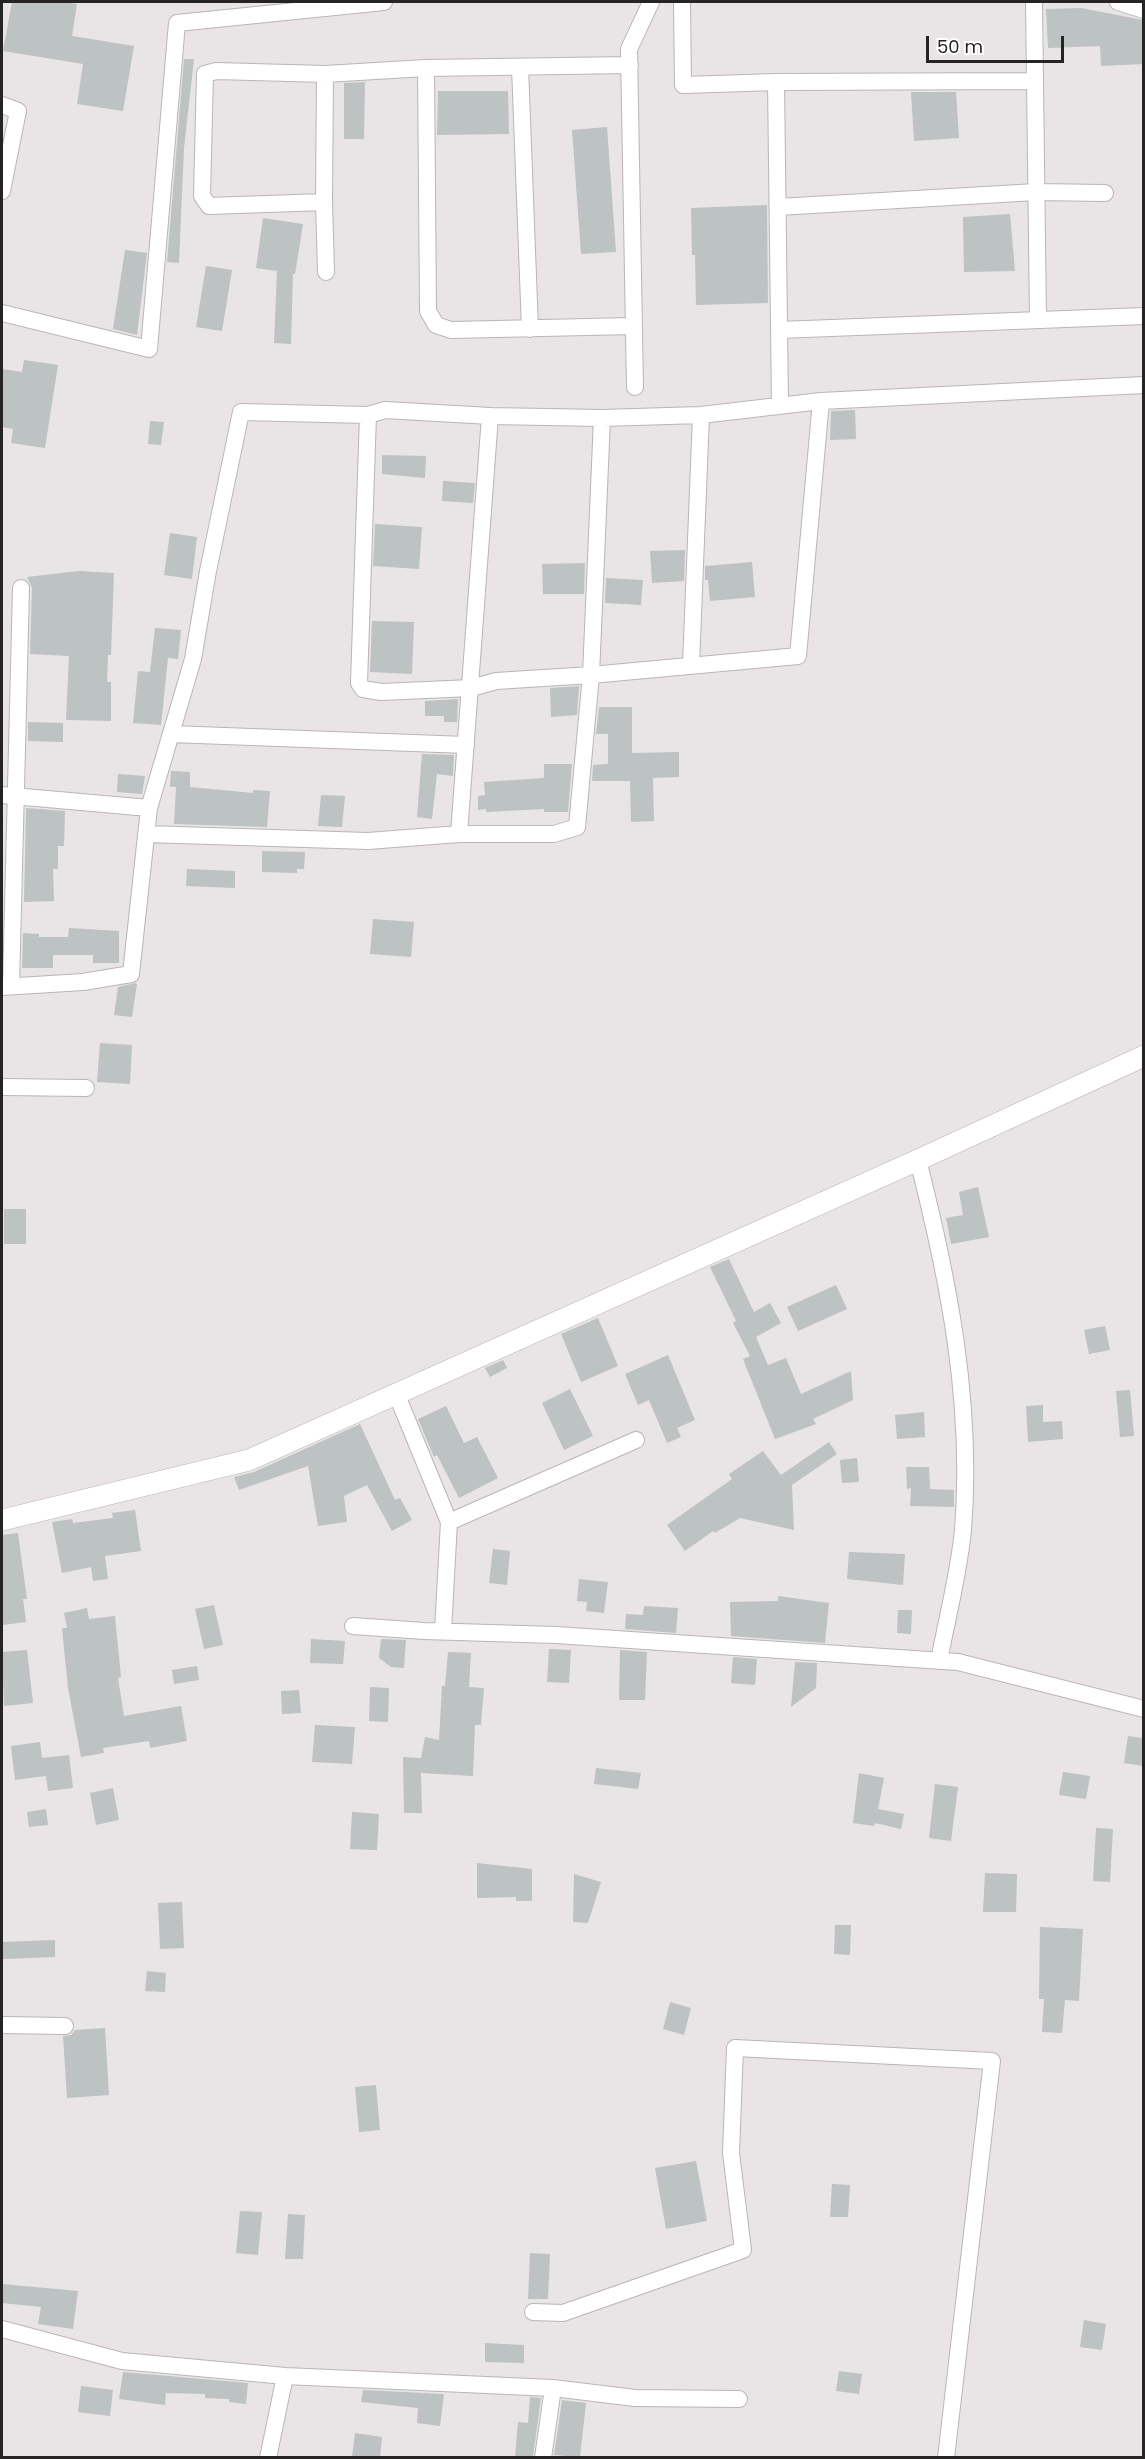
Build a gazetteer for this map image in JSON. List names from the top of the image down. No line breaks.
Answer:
{"scale_bar":"50 m"}
